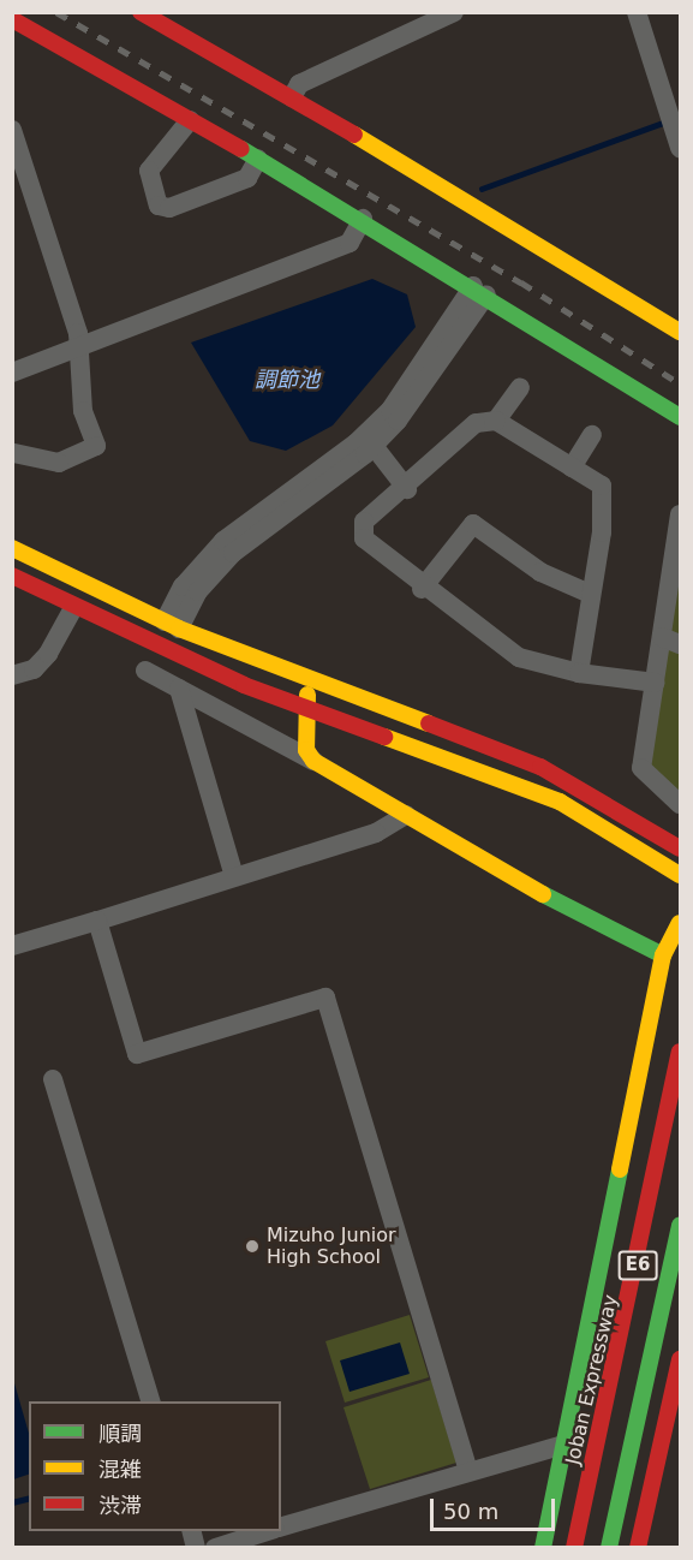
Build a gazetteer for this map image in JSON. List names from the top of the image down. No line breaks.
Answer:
{"streets":{"main road":["E6","Joban Expressway"]},"water":["調節池"],"places":["Mizuho Junior High School"],"legend":["順調","混雑","渋滞"],"scale_bar":"50 m"}
